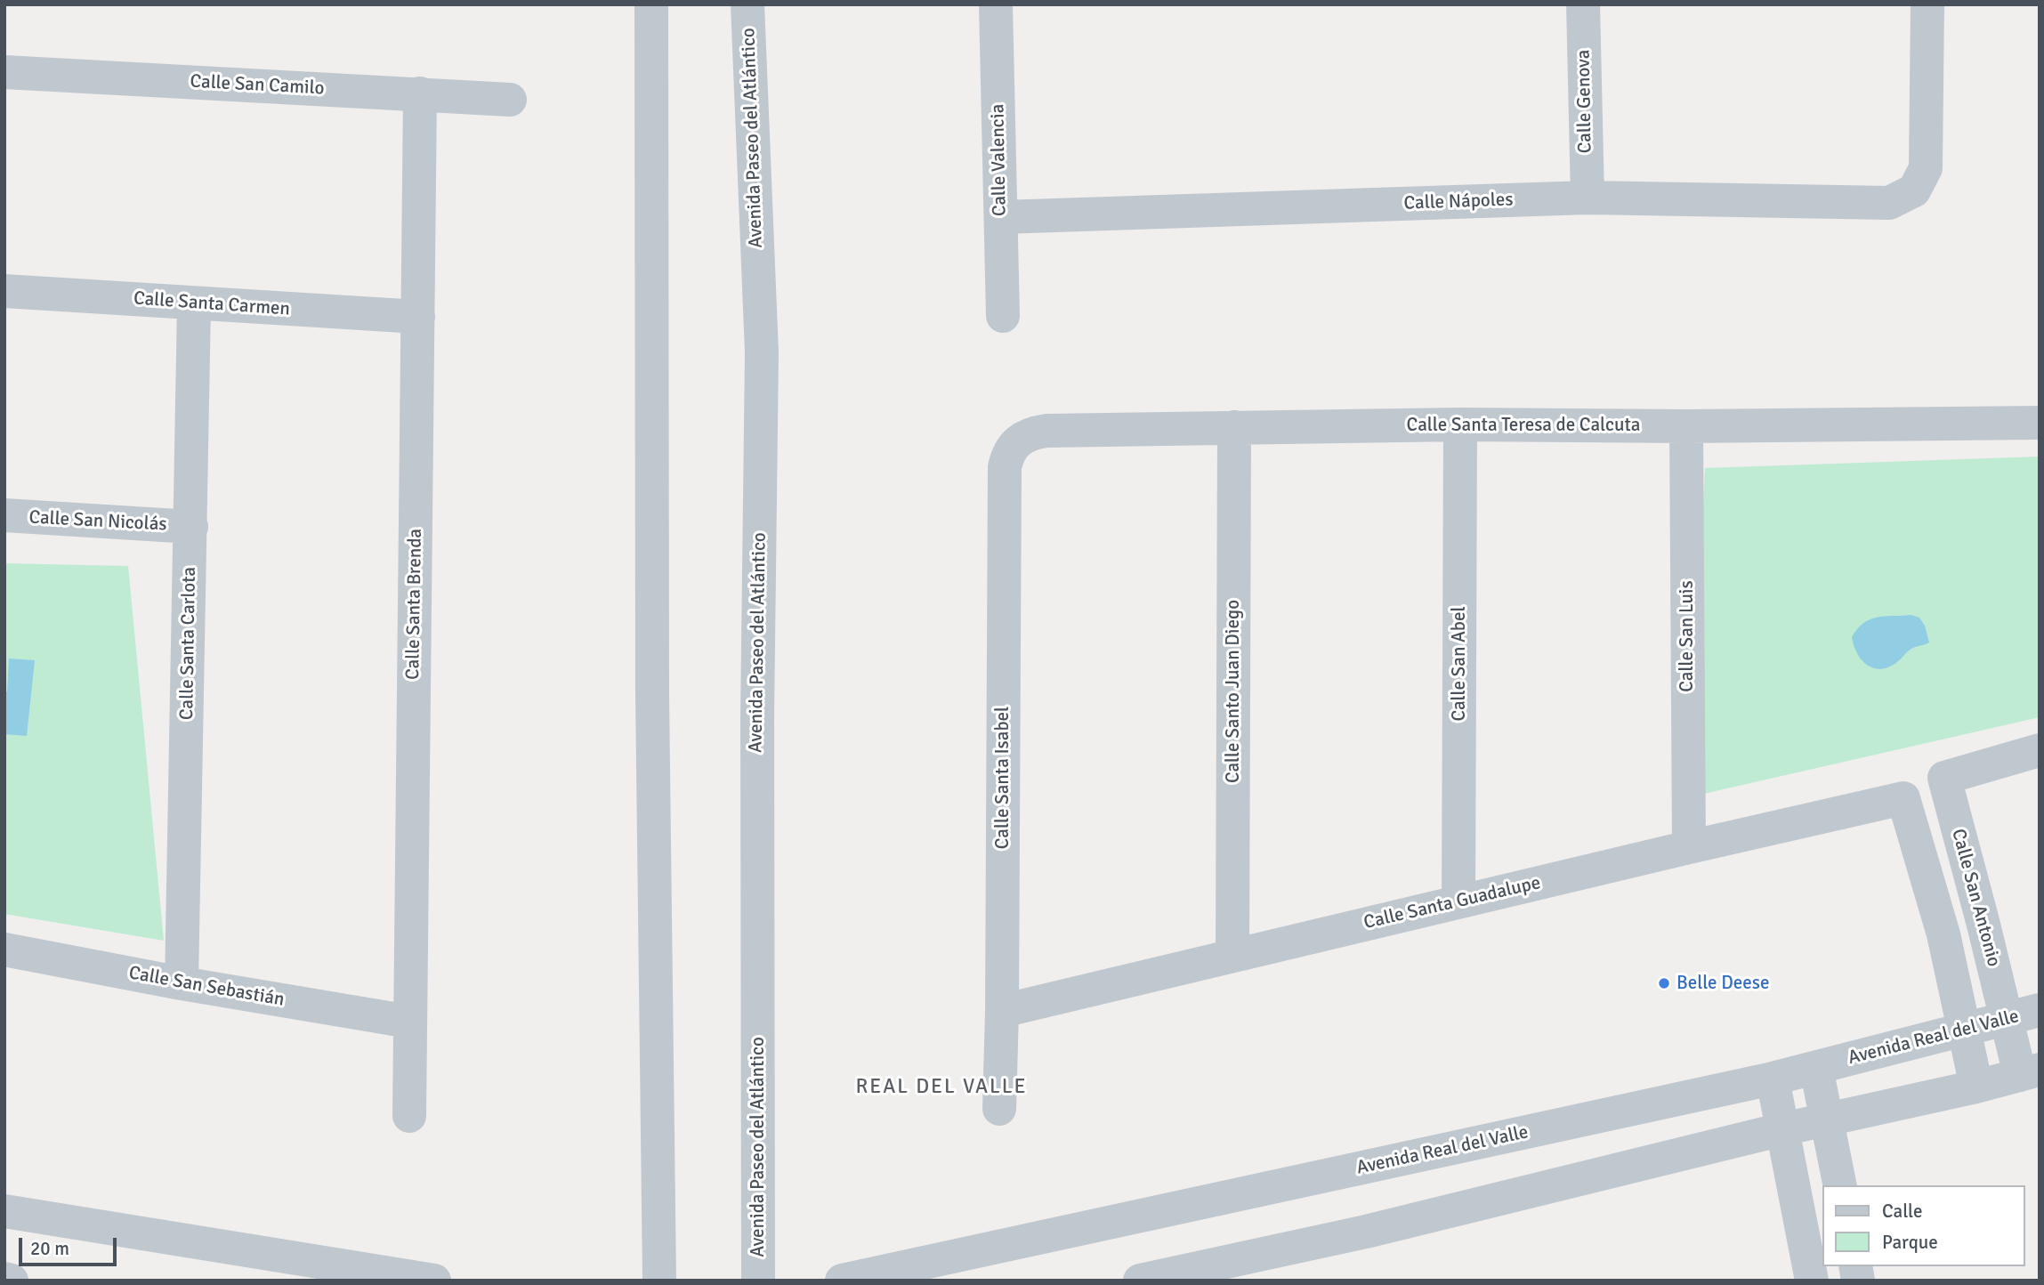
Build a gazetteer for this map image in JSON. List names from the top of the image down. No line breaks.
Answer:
{"streets":{"street":["Calle San Camilo","Calle Genova","Avenida Paseo del Atlántico","Calle Valencia","Calle Nápoles","Calle Santa Carmen","Calle Santa Teresa de Calcuta","Calle San Nicolás","Calle Santa Brenda","Calle San Luis","Calle Santa Carlota","Calle San Abel","Calle Santo Juan Diego","Calle Santa Isabel","Calle San Antonio","Calle Santa Guadalupe","Calle San Sebastián","Avenida Real del Valle"]},"crossings":[["Calle San Camilo","Calle Santa Brenda"],["Calle Genova","Calle Nápoles"],["Calle Valencia","Calle Nápoles"],["Calle Santa Carmen","Calle Santa Brenda"],["Calle Santa Carmen","Calle Santa Carlota"],["Calle Santa Teresa de Calcuta","Calle San Luis"],["Calle Santa Teresa de Calcuta","Calle San Abel"],["Calle Santa Teresa de Calcuta","Calle Santo Juan Diego"],["Calle Santa Teresa de Calcuta","Calle Santa Isabel"],["Calle San Nicolás","Calle Santa Carlota"],["Calle Santa Brenda","Calle San Sebastián"],["Calle San Luis","Calle Santa Guadalupe"],["Calle Santa Carlota","Calle San Sebastián"],["Calle San Abel","Calle Santa Guadalupe"],["Calle Santo Juan Diego","Calle Santa Guadalupe"],["Calle Santa Isabel","Calle Santa Guadalupe"],["Calle San Antonio","Avenida Real del Valle"]],"districts":["REAL DEL VALLE"],"places":["Belle Deese"],"legend":["Calle","Parque"],"scale_bar":"20 m"}
